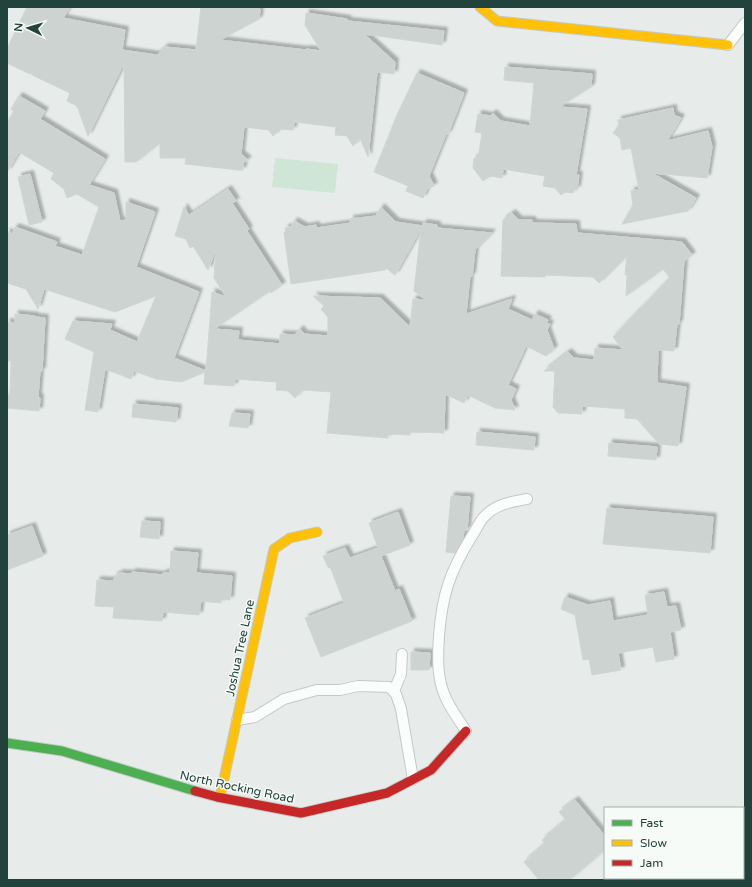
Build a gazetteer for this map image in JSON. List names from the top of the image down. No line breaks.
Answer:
{"streets":{"street":["Joshua Tree Lane","North Rocking Road"]},"crossings":[["Joshua Tree Lane","North Rocking Road"]],"legend":["Fast","Slow","Jam"],"north":"left"}
